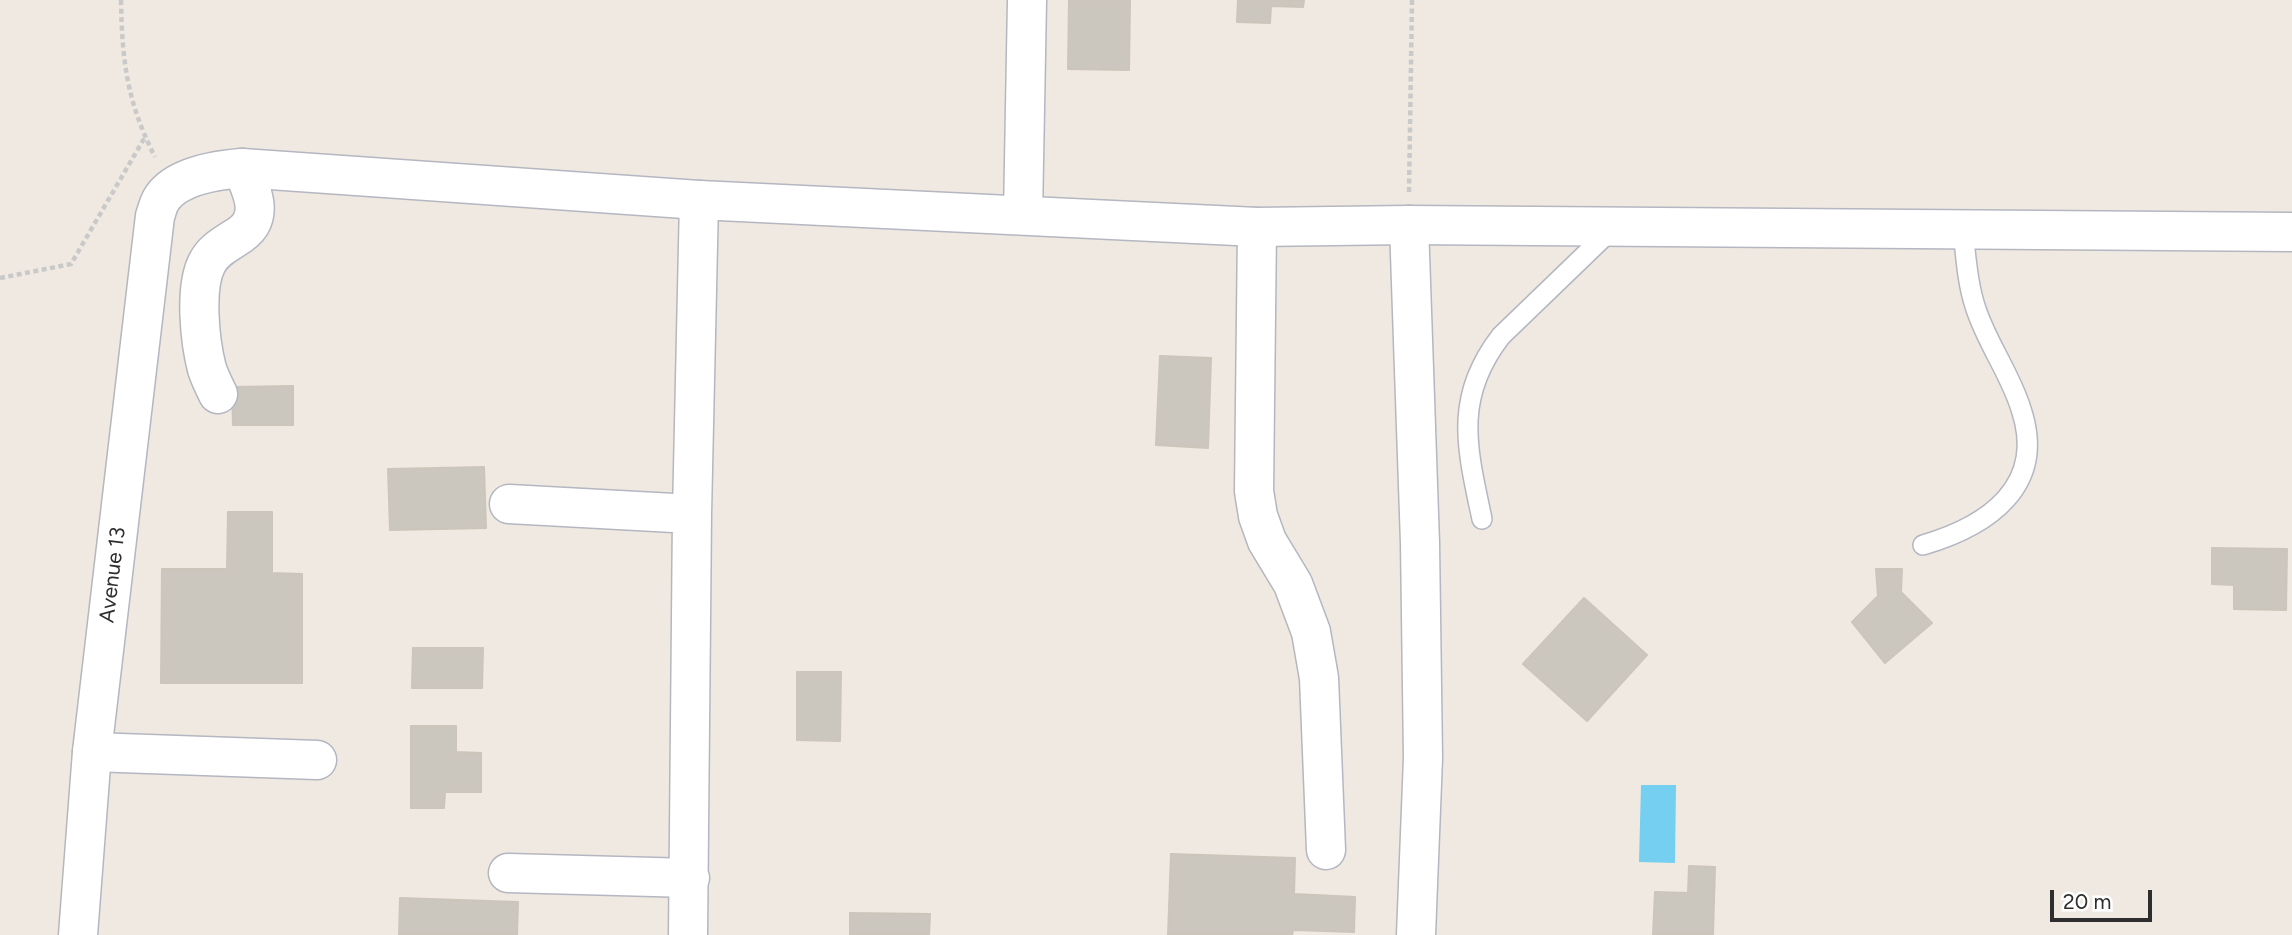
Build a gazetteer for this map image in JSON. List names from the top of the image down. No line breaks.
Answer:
{"streets":{"street":["Avenue 13"]},"scale_bar":"20 m"}
